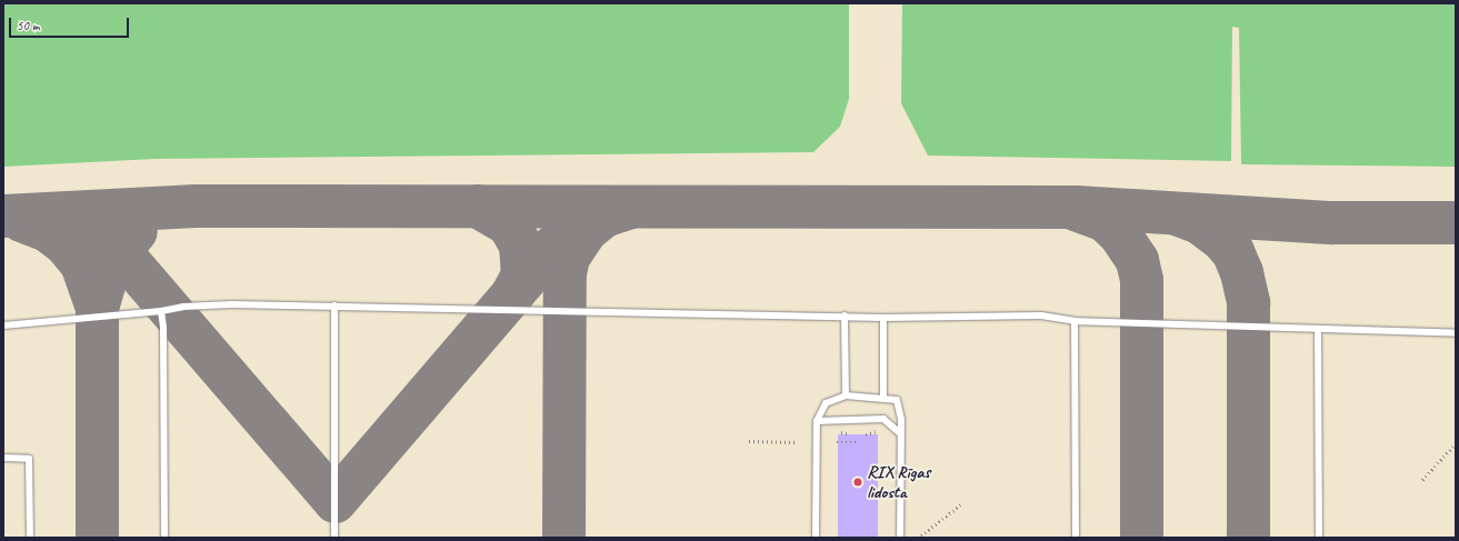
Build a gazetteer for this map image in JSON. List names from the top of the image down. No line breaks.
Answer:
{"places":["RIX Rīgas lidosta"],"scale_bar":"50 m"}
